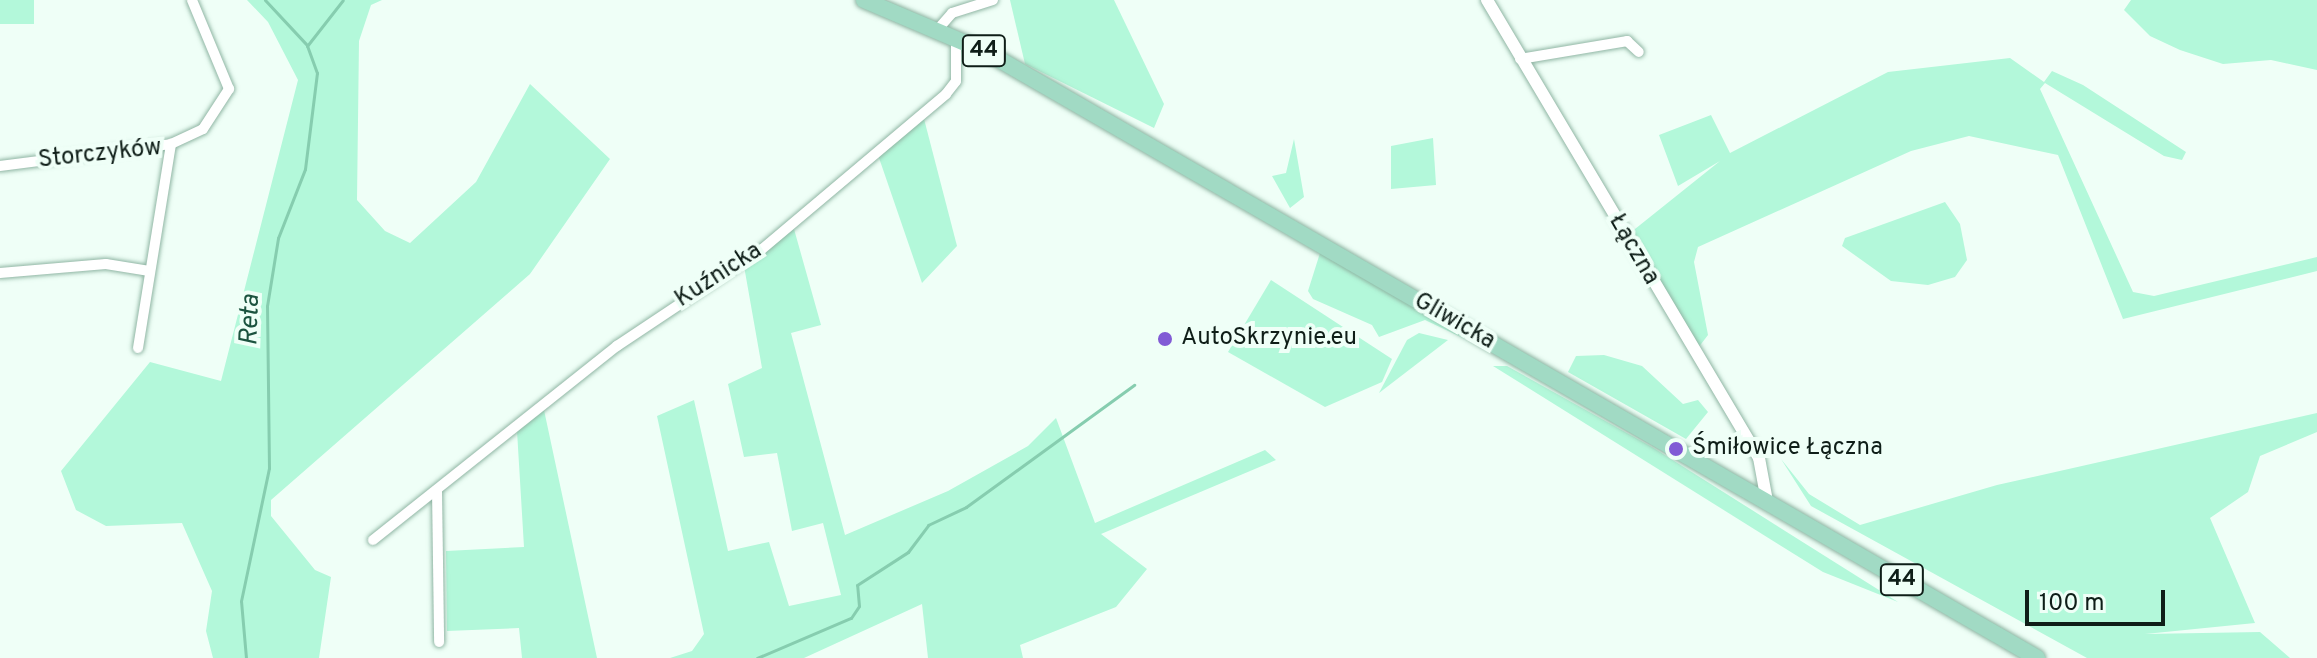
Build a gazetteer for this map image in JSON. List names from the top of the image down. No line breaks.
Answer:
{"streets":{"main road":["44","Gliwicka"],"street":["Storczyków","Łączna","Kuźnicka"]},"crossings":[["Łączna","Gliwicka"],["Kuźnicka","Gliwicka"]],"water":["Reta"],"places":["AutoSkrzynie.eu","Śmiłowice Łączna"],"scale_bar":"100 m"}
